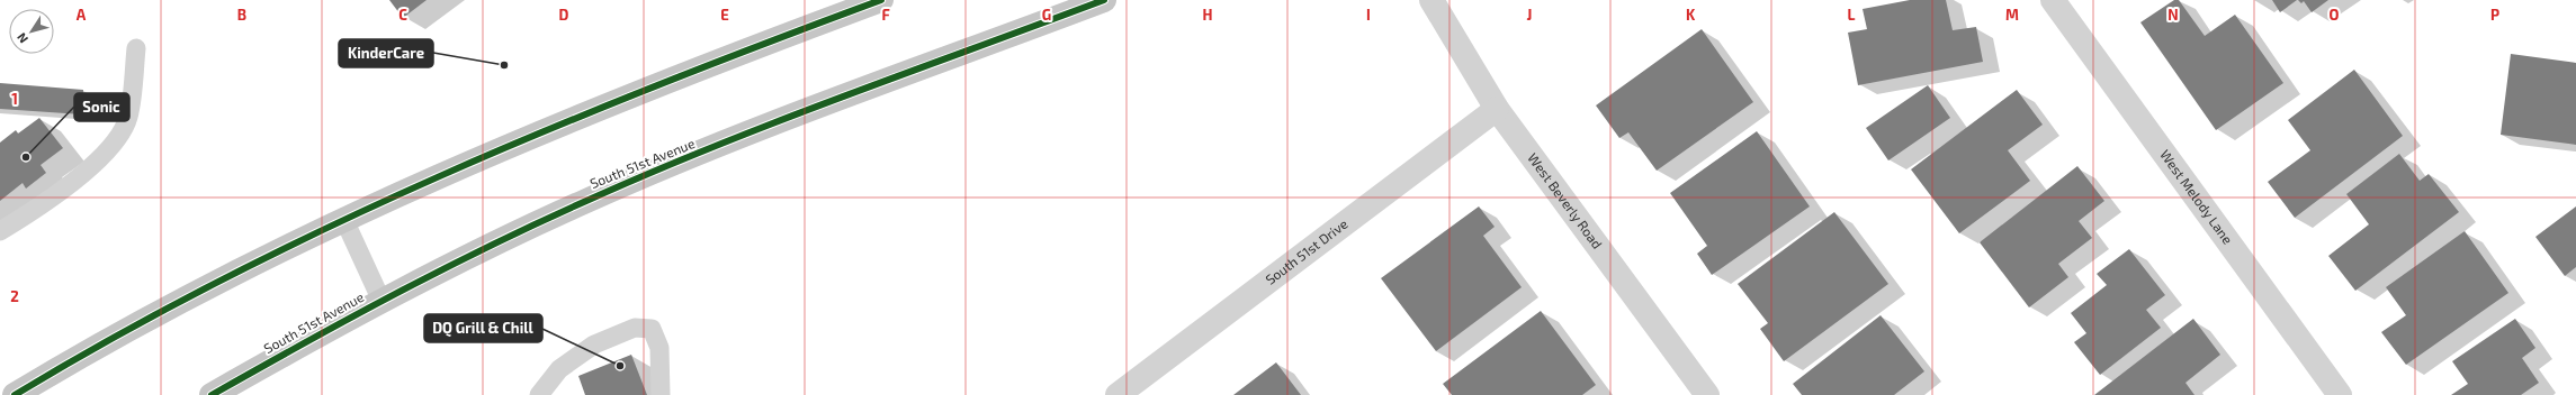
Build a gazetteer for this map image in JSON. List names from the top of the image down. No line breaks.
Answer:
{"streets":{"main road":["South 51st Avenue"],"street":["West Melody Lane","West Beverly Road","South 51st Drive"]},"crossings":[["West Beverly Road","South 51st Drive"]],"places":["KinderCare","Sonic","DQ Grill & Chill"],"north":"bottom left","grid":{"columns":["A","B","C","D","E","F","G","H","I","J","K","L","M","N","O","P"],"rows":["1","2"]}}
